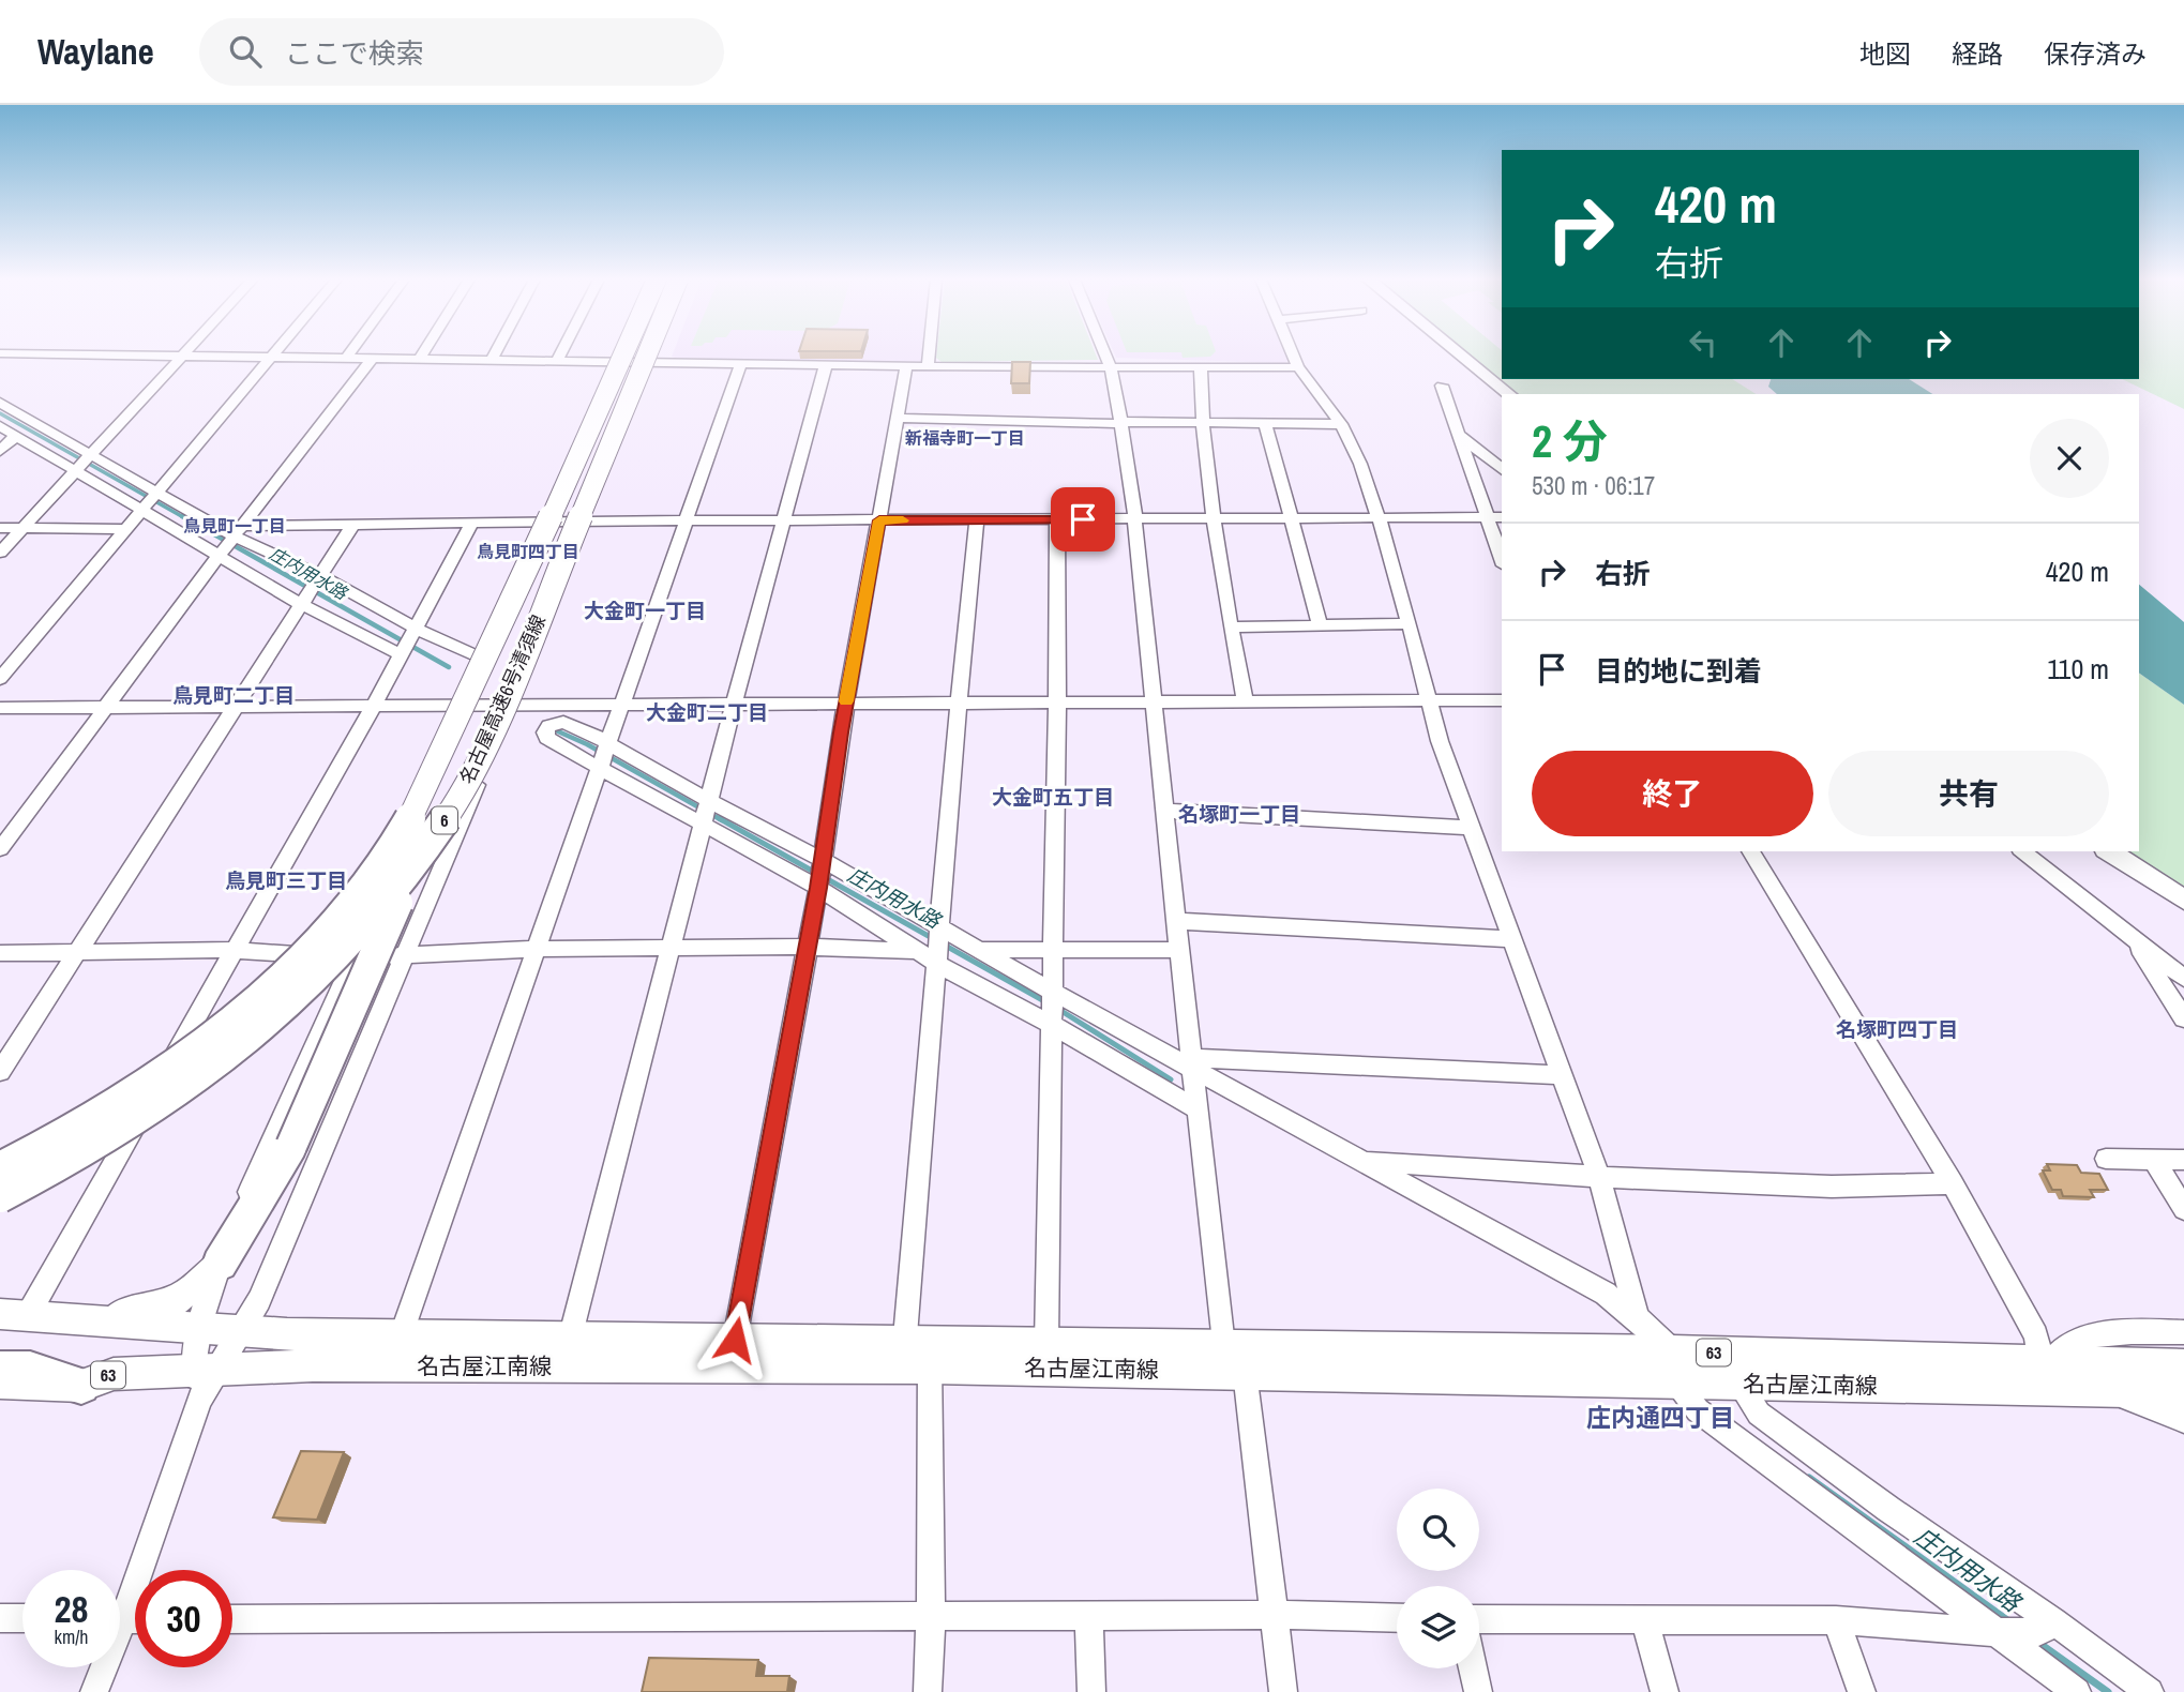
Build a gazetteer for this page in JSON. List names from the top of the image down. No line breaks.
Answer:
{"streets":{"highway":["名古屋高速6号清須線","6"],"main road":["63","名古屋江南線"]},"districts":["新福寺町一丁目","鳥見町一丁目","鳥見町四丁目","大金町一丁目","鳥見町二丁目","大金町二丁目","大金町五丁目","名塚町一丁目","鳥見町三丁目","名塚町四丁目","庄内通四丁目"],"water":["庄内用水路"],"page":{"header":"Waylane","search":"ここで検索","nav":["地図","経路","保存済み"],"turn":["420 m","右折"],"heading":["2 分","530 m · 06:17"],"list":[{"name":"右折","value":"420 m"},{"name":"目的地に到着","value":"110 m"}],"buttons":["終了","共有"],"speed":"28 km/h","limit":"30"}}
